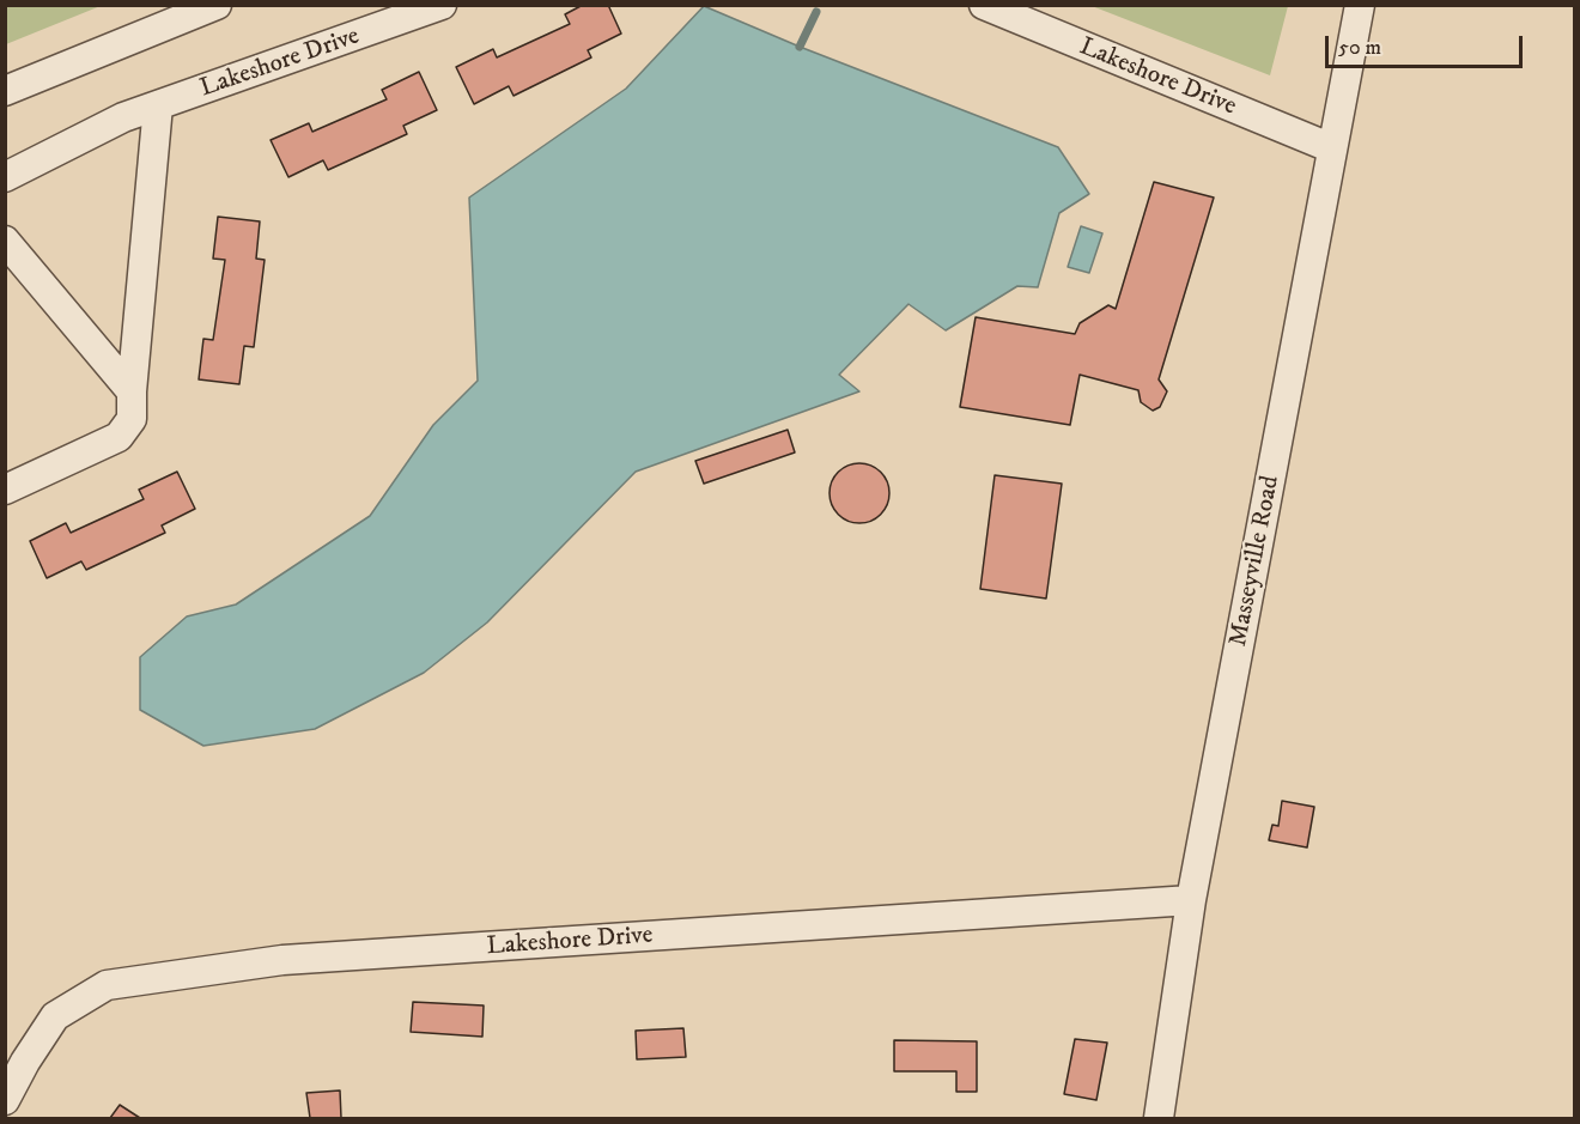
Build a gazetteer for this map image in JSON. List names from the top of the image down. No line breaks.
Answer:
{"streets":{"street":["Lakeshore Drive","Masseyville Road"]},"crossings":[["Lakeshore Drive","Masseyville Road"]],"scale_bar":"50 m"}
